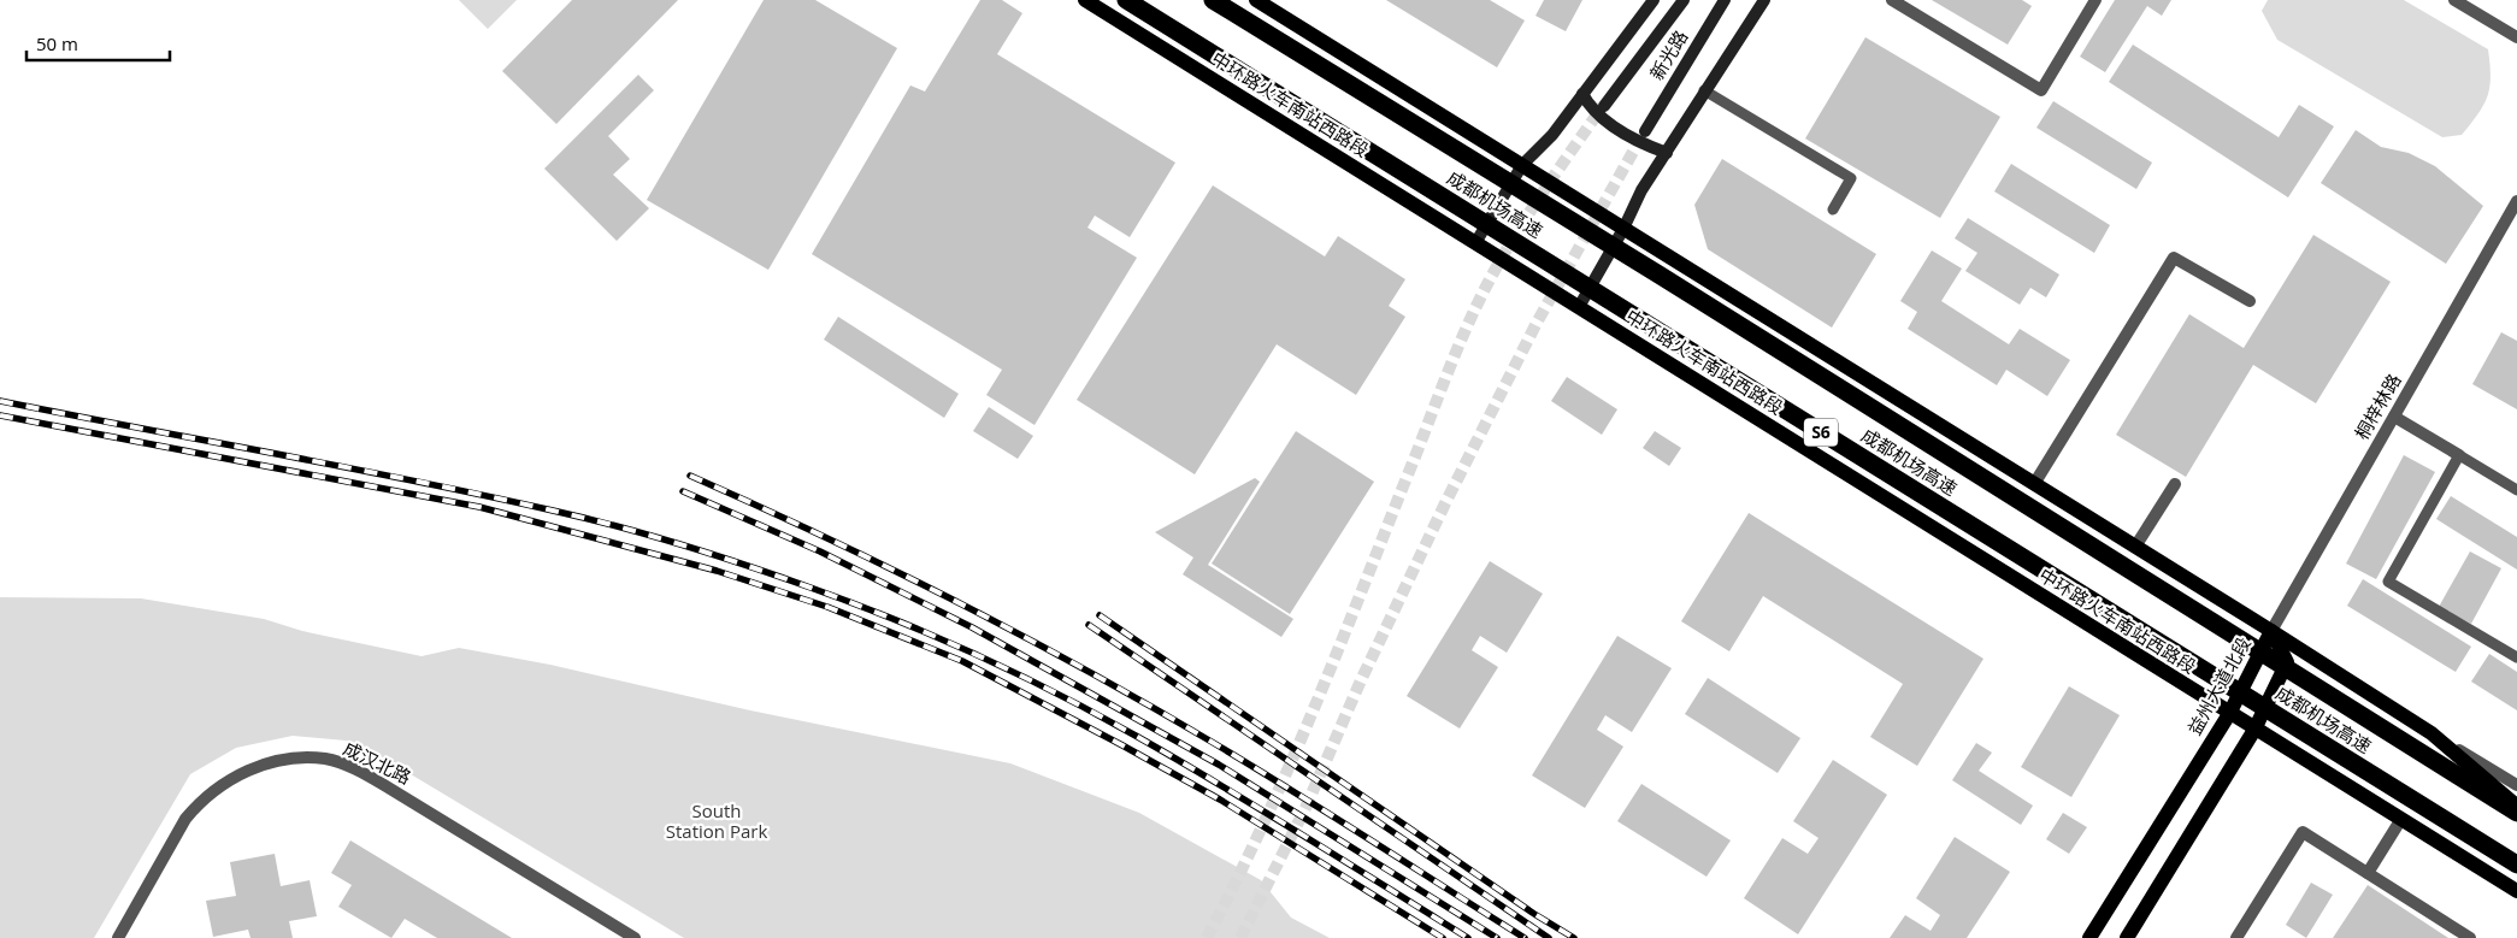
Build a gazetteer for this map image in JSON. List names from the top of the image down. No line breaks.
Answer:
{"streets":{"highway":["成都机场高速","S6"],"main road":["新光路","中环路火车南站西路段","益州大道北段"],"street":["桐梓林路","成汉北路"]},"crossings":[["中环路火车南站西路段","益州大道北段"],["桐梓林路","益州大道北段"]],"parks":["South Station Park"],"scale_bar":"50 m"}
